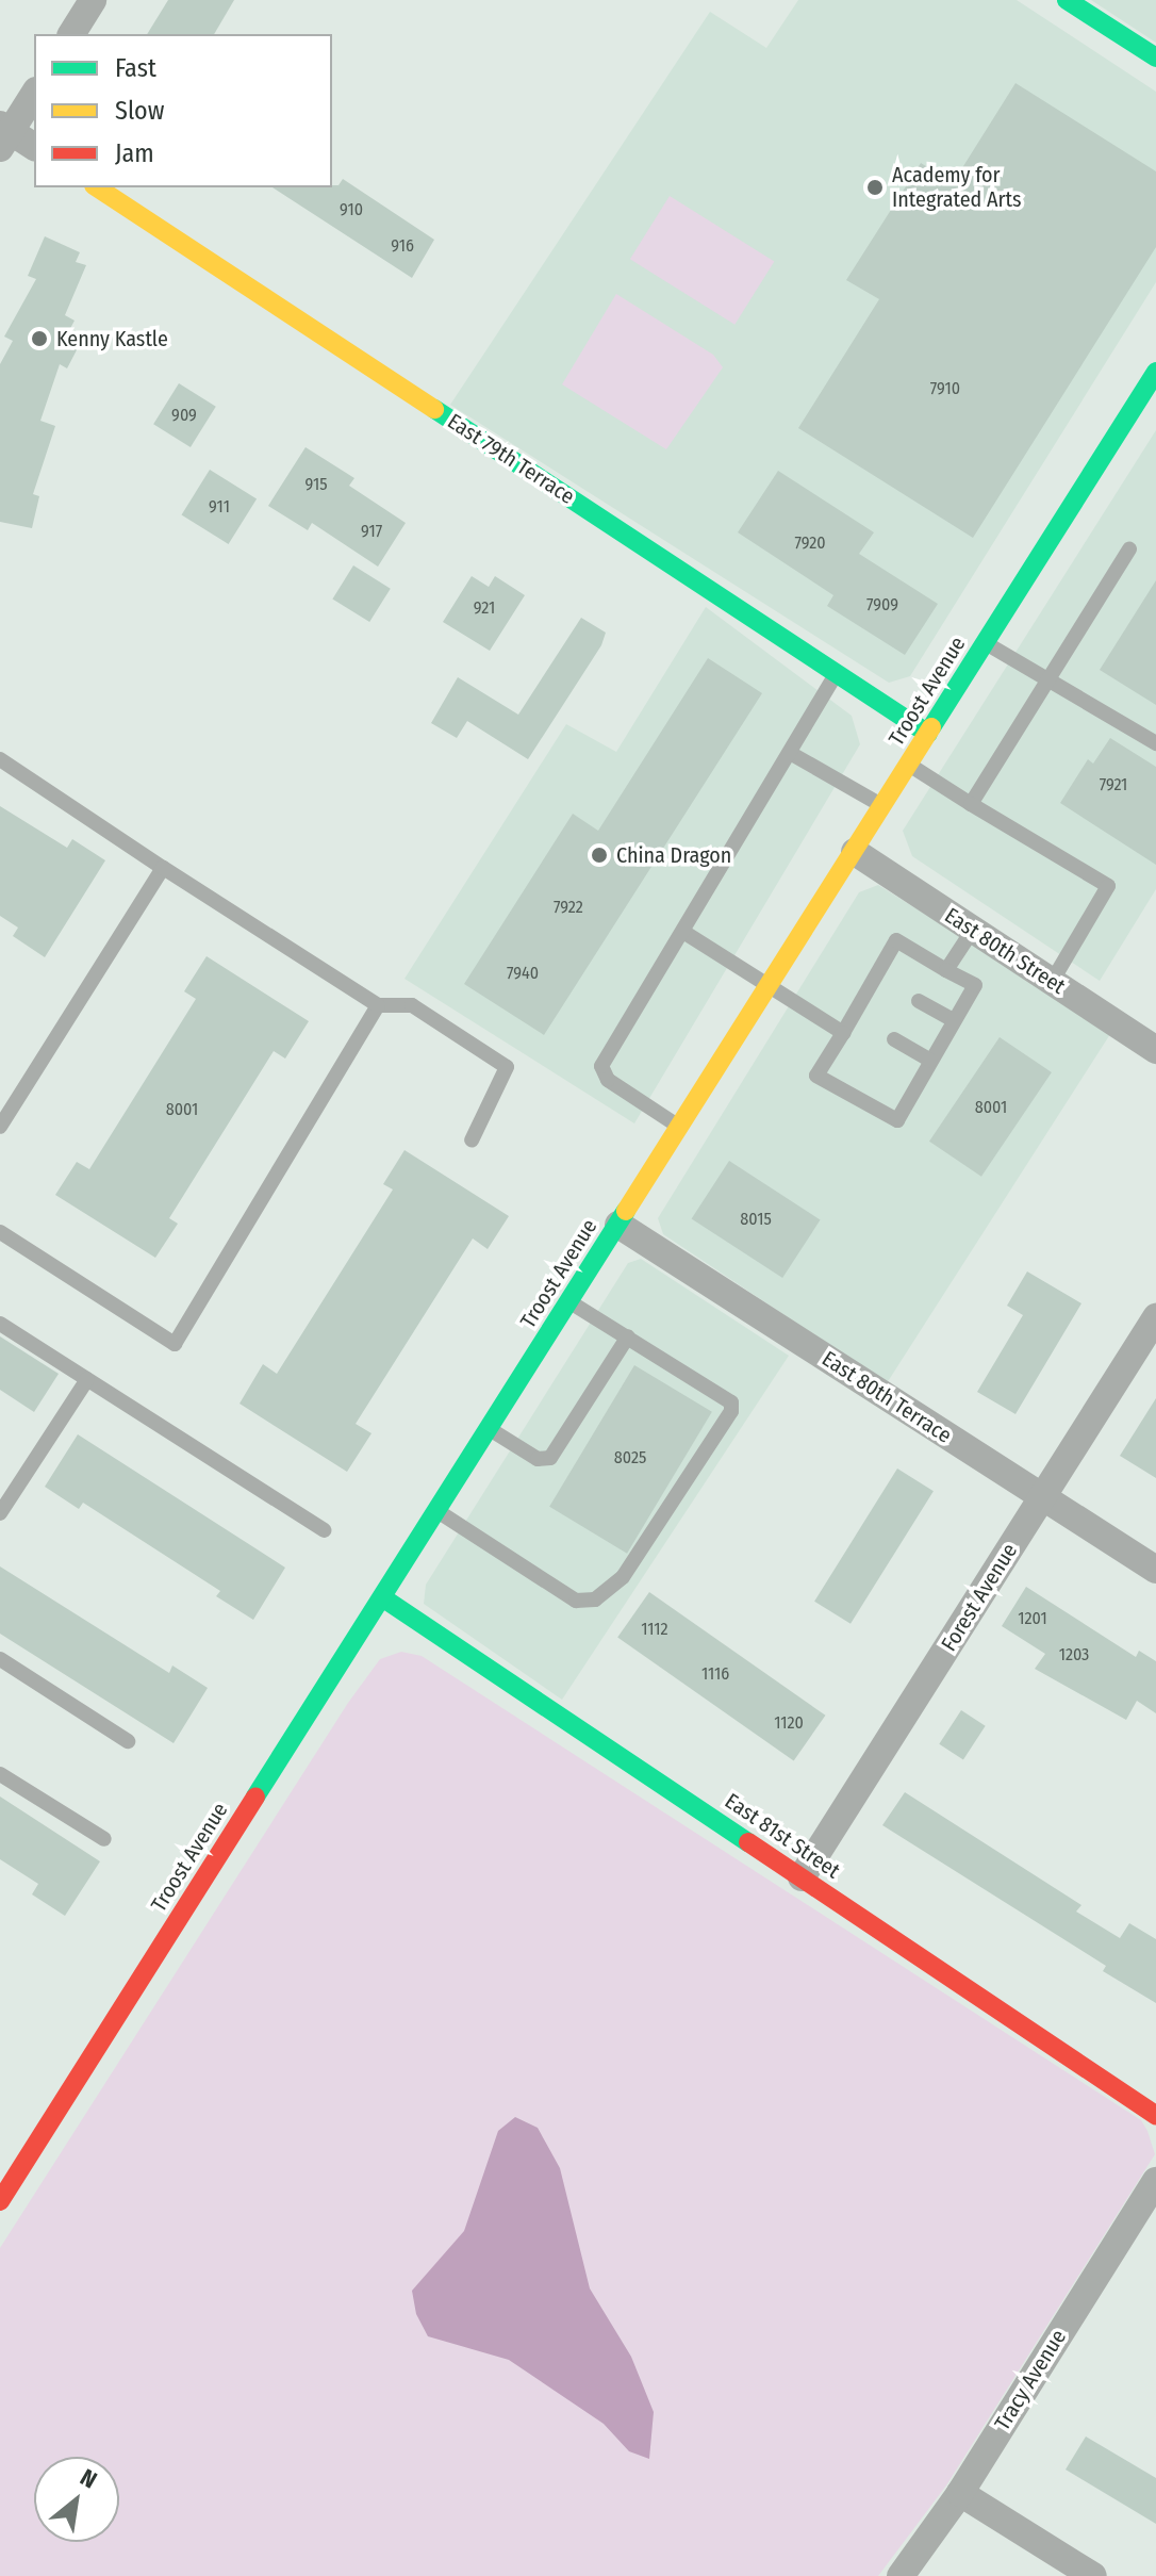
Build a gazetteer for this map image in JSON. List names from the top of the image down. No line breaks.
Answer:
{"streets":{"main road":["East 79th Terrace","Troost Avenue","East 81st Street"],"street":["East 80th Street","East 80th Terrace","Forest Avenue","Tracy Avenue"]},"crossings":[["East 79th Terrace","Troost Avenue"],["Troost Avenue","East 80th Street"],["Troost Avenue","East 80th Terrace"],["Troost Avenue","East 81st Street"],["East 80th Terrace","Forest Avenue"],["Forest Avenue","East 81st Street"]],"places":["Academy for Integrated Arts","Kenny Kastle","China Dragon"],"house_numbers":["910","916","7910","909","915","911","917","7920","7909","921","7921","7922","7940","8001","8001","8015","8025","1201","1112","1203","1116","1120"],"legend":["Fast","Slow","Jam"],"north":"top right"}
